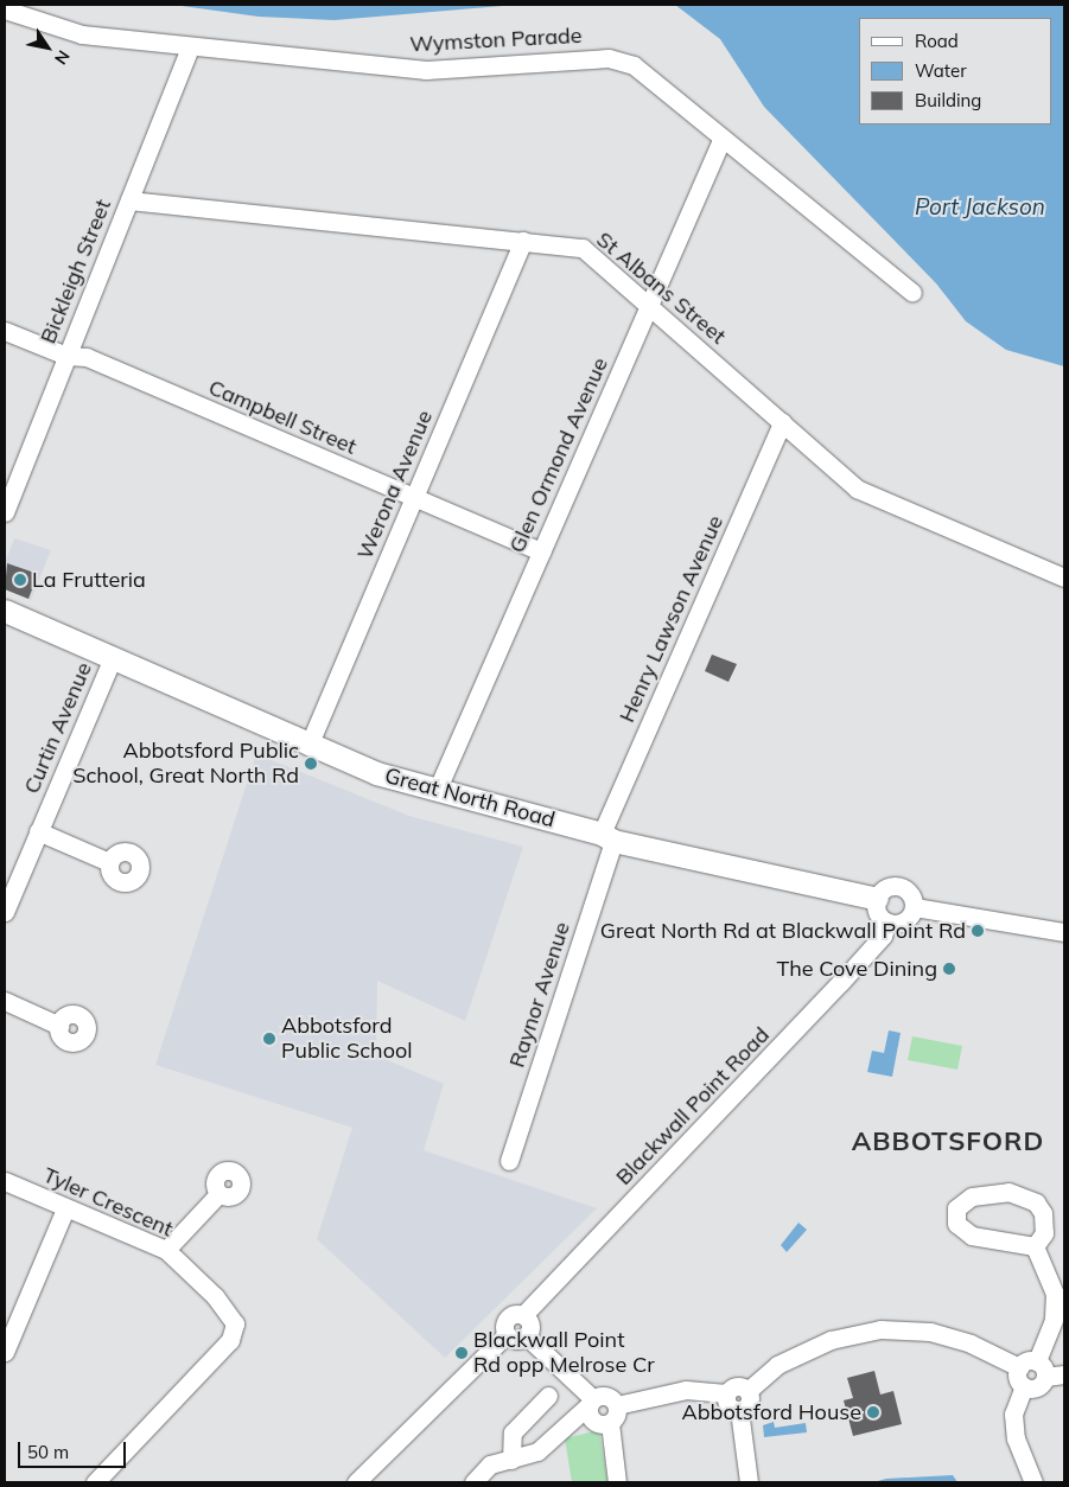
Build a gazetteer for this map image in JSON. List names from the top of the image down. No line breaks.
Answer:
{"streets":{"main road":["Great North Road"],"street":["Wymston Parade","Bickleigh Street","St Albans Street","Campbell Street","Glen Ormond Avenue","Werona Avenue","Henry Lawson Avenue","Curtin Avenue","Raynor Avenue","Blackwall Point Road","Tyler Crescent"]},"crossings":[["Wymston Parade","Bickleigh Street"],["Wymston Parade","Glen Ormond Avenue"],["Bickleigh Street","St Albans Street"],["Bickleigh Street","Campbell Street"],["St Albans Street","Glen Ormond Avenue"],["St Albans Street","Werona Avenue"],["St Albans Street","Henry Lawson Avenue"],["Campbell Street","Glen Ormond Avenue"],["Campbell Street","Werona Avenue"],["Glen Ormond Avenue","Great North Road"],["Werona Avenue","Great North Road"],["Henry Lawson Avenue","Great North Road"],["Henry Lawson Avenue","Raynor Avenue"],["Curtin Avenue","Great North Road"],["Great North Road","Raynor Avenue"],["Great North Road","Blackwall Point Road"]],"districts":["ABBOTSFORD"],"water":["Port Jackson"],"places":["La Frutteria","Abbotsford Public School, Great North Rd","Great North Rd at Blackwall Point Rd","The Cove Dining","Abbotsford Public School","Blackwall Point Rd opp Melrose Cr","Abbotsford House"],"legend":["Road","Water","Building"],"scale_bar":"50 m","north":"bottom right"}
